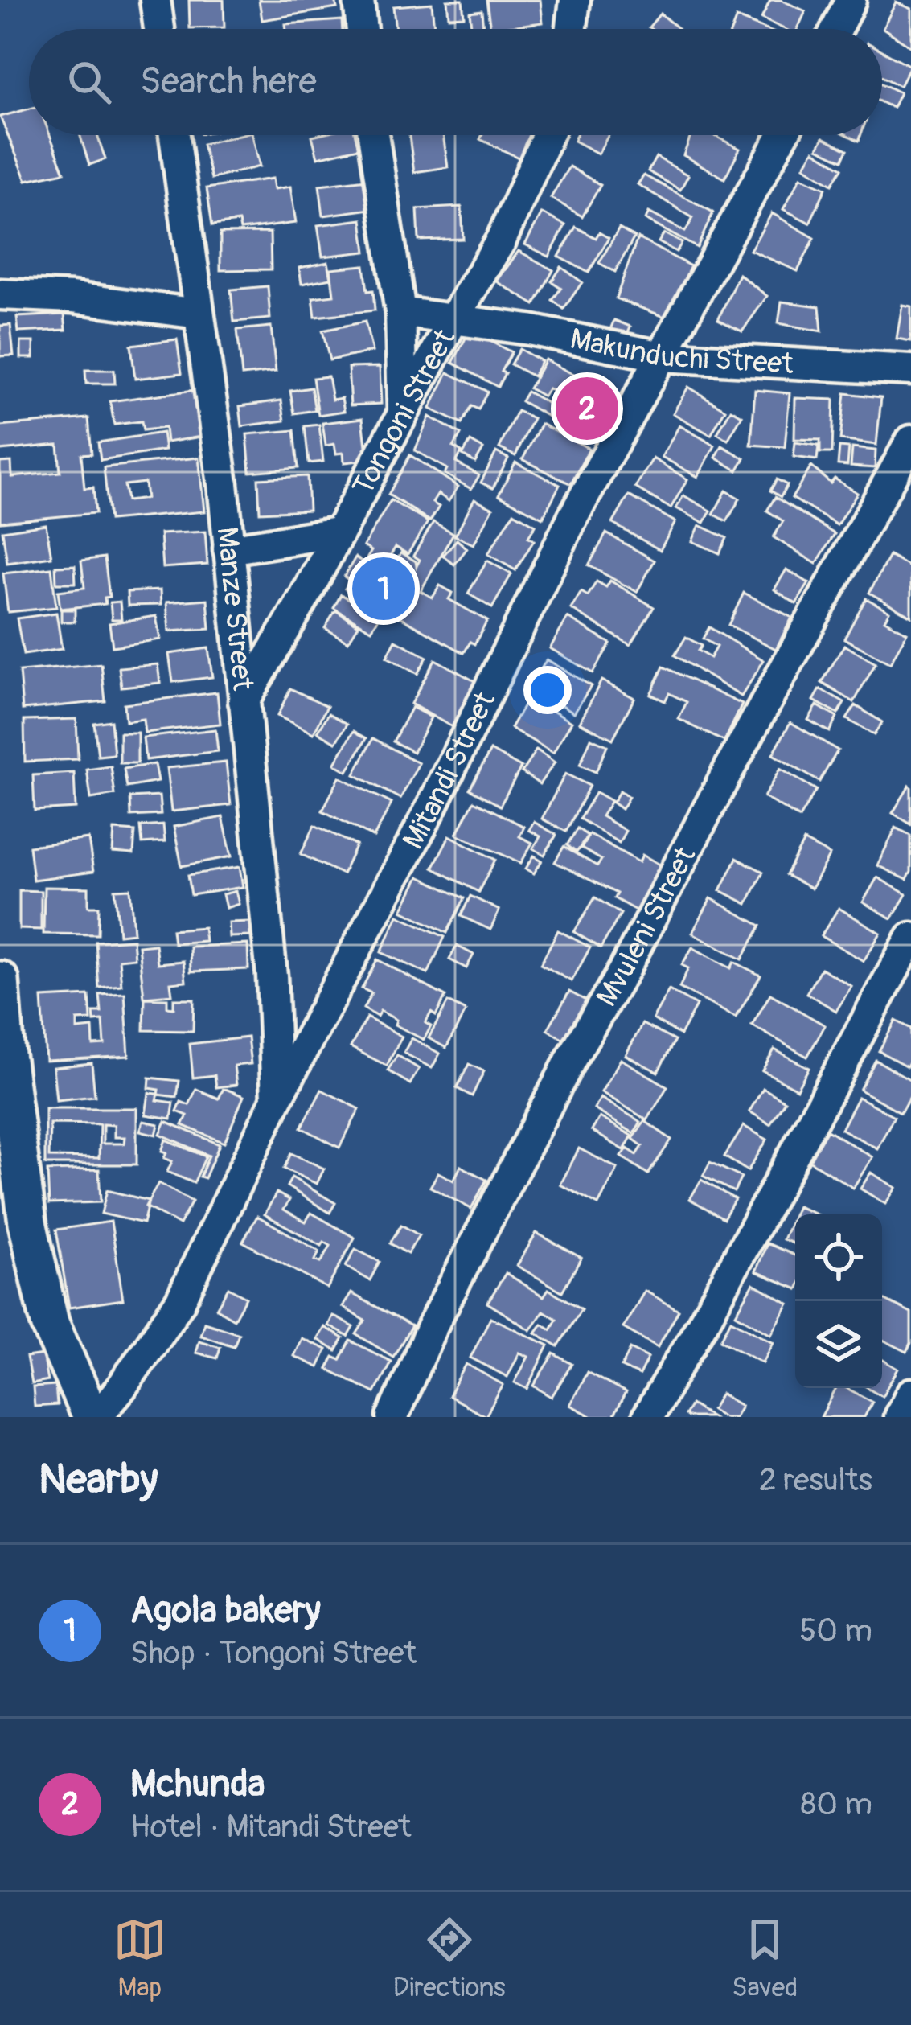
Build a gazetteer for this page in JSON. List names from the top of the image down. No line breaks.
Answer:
{"streets":{"street":["Makunduchi Street","Tongoni Street","Manze Street","Mitandi Street","Mvuleni Street"]},"crossings":[["Makunduchi Street","Tongoni Street"],["Makunduchi Street","Mitandi Street"],["Tongoni Street","Manze Street"],["Manze Street","Mitandi Street"]],"page":{"search":"Search here","pins":["2","1"],"heading":["Nearby","2 results"],"list":[{"mark":"1","name":"Agola bakery","note":"Shop · Tongoni Street","value":"50 m"},{"mark":"2","name":"Mchunda","note":"Hotel · Mitandi Street","value":"80 m"}],"nav":["Map","Directions","Saved"]}}
